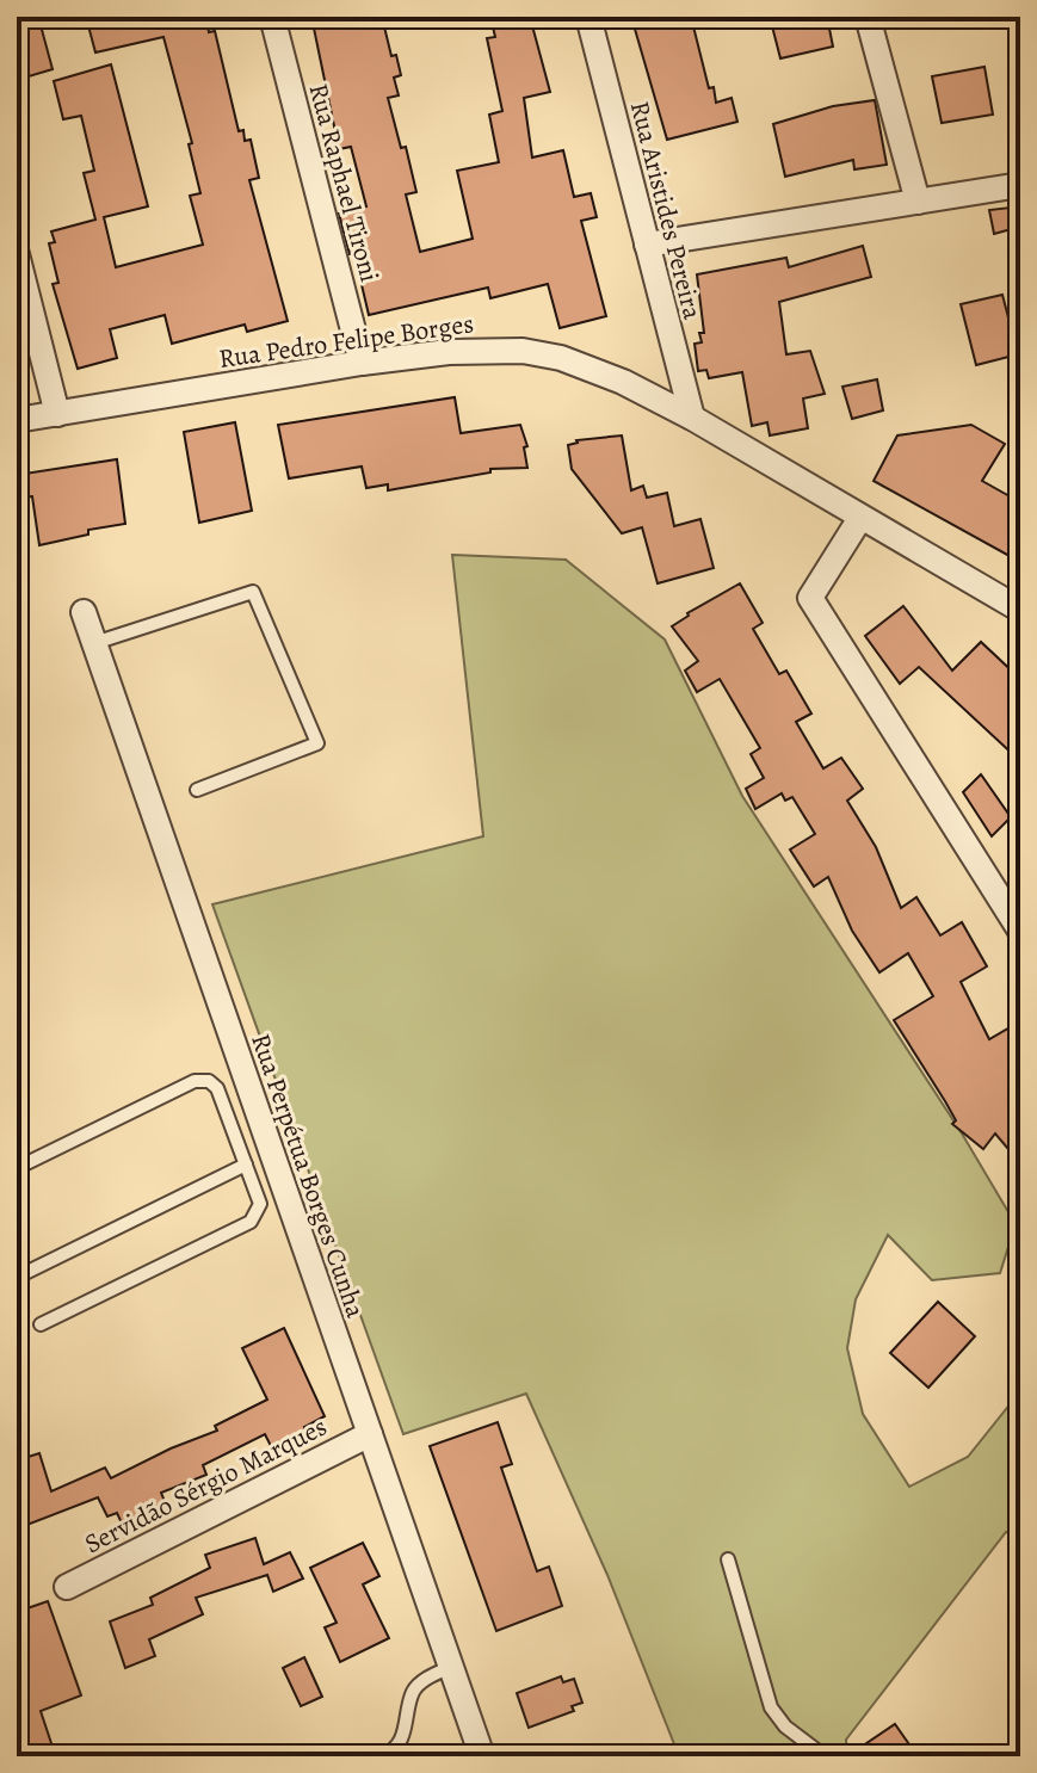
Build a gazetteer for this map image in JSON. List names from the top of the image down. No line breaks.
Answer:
{"streets":{"street":["Rua Raphael Tironi","Rua Aristides Pereira","Rua Pedro Felipe Borges","Rua Perpétua Borges Cunha","Servidão Sérgio Marques"]},"crossings":[["Rua Raphael Tironi","Rua Pedro Felipe Borges"],["Rua Aristides Pereira","Rua Pedro Felipe Borges"],["Rua Perpétua Borges Cunha","Servidão Sérgio Marques"]]}
